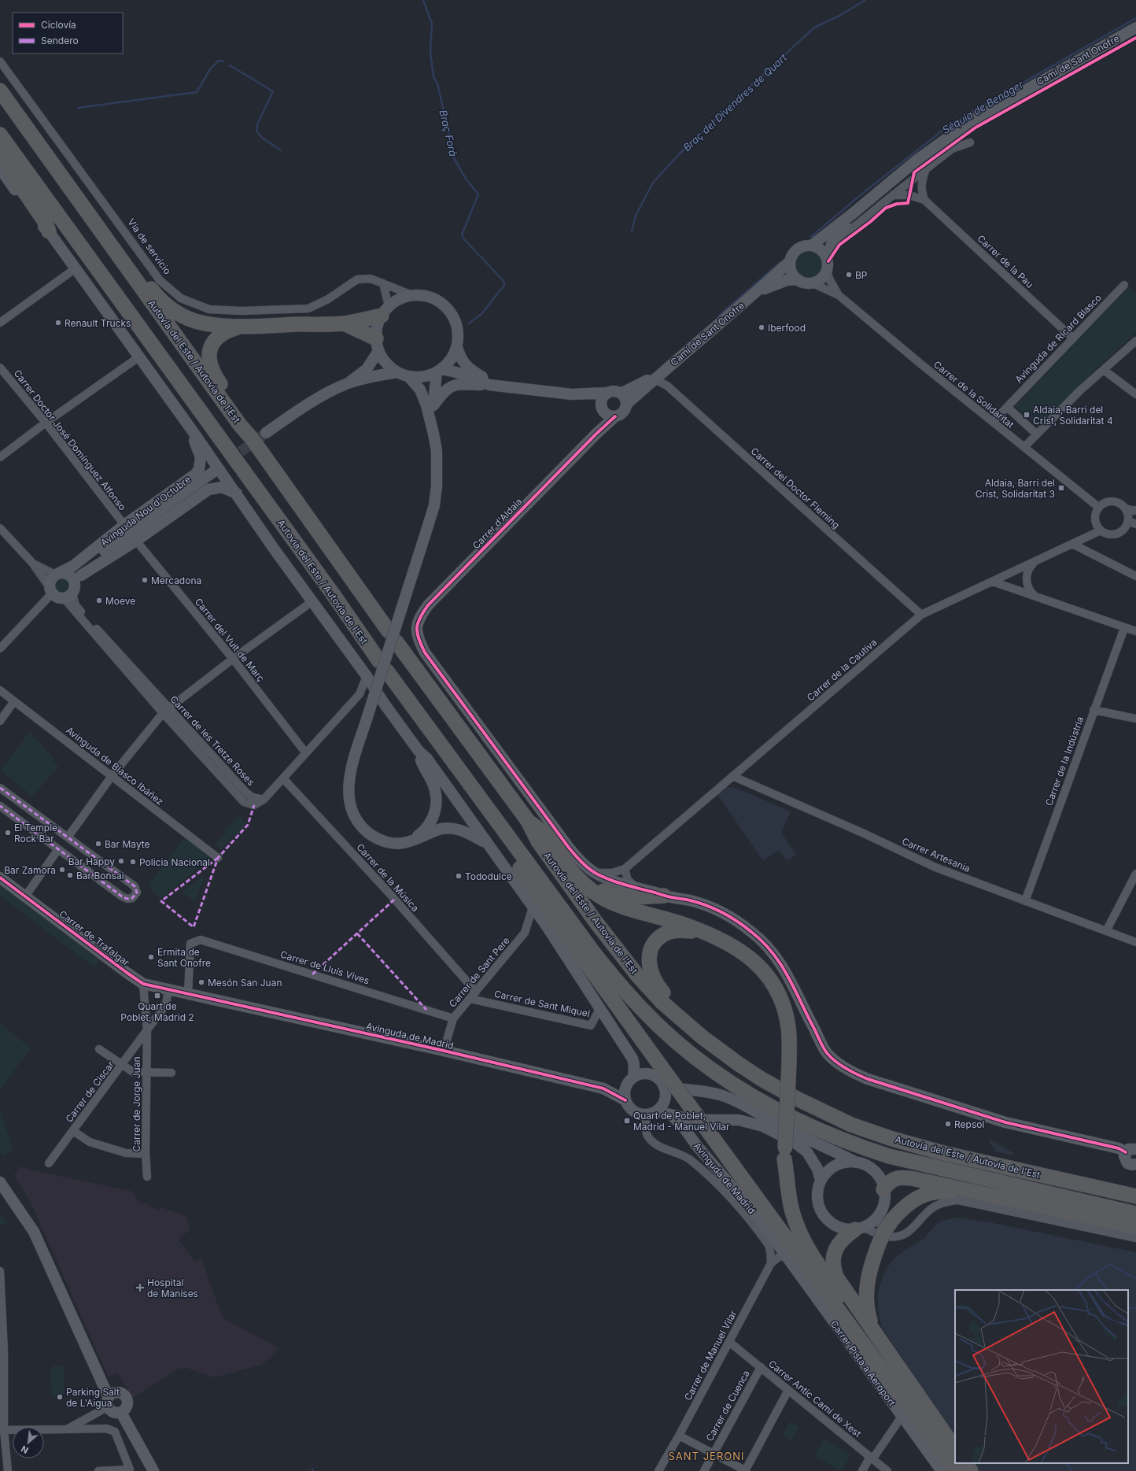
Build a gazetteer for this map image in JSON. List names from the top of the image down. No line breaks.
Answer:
{"streets":{"highway":["Autovía del Este / Autovia de l'Est"],"street":["Camí de Sant Onofre","Vía de servicio","Carrer de la Pau","Avinguda de Ricard Blasco","Carrer de la Solidaritat","Carrer Doctor José Domínguez Alfonso","Carrer del Doctor Fleming","Avinguda Nou d'Octubre","Carrer d'Aldaia","Carrer del Vuit de Març","Carrer de la Cautiva","Carrer de les Tretze Roses","Carrer de la Indústria","Avinguda de Blasco Ibáñez","Carrer Artesania","Carrer de la Música","Carrer de Trafalgar","Carrer de Lluís Vives","Carrer de Sant Pere","Carrer de Sant Miquel","Avinguda de Madrid","Carrer de Ciscar","Carrer de Jorge Juan","Carrer de Manuel Vilar","Carrer Pista a Aeroport","Carrer Antic Camí de Xest","Carrer de Cuenca"]},"crossings":[["Camí de Sant Onofre","Carrer de la Solidaritat"],["Camí de Sant Onofre","Carrer del Doctor Fleming"],["Camí de Sant Onofre","Carrer d'Aldaia"],["Carrer de la Pau","Avinguda de Ricard Blasco"],["Avinguda de Ricard Blasco","Carrer de la Solidaritat"],["Carrer de la Solidaritat","Carrer de la Cautiva"],["Carrer Doctor José Domínguez Alfonso","Avinguda Nou d'Octubre"],["Carrer del Doctor Fleming","Carrer de la Cautiva"],["Avinguda Nou d'Octubre","Carrer del Vuit de Març"],["Avinguda Nou d'Octubre","Carrer de les Tretze Roses"],["Carrer de la Cautiva","Carrer Artesania"],["Carrer de les Tretze Roses","Carrer de la Música"],["Carrer de la Indústria","Carrer Artesania"],["Carrer de la Música","Carrer de Sant Pere"],["Carrer de Trafalgar","Carrer de Lluís Vives"],["Carrer de Trafalgar","Avinguda de Madrid"],["Carrer de Trafalgar","Carrer de Ciscar"],["Carrer de Trafalgar","Carrer de Jorge Juan"],["Carrer de Lluís Vives","Carrer de Sant Pere"],["Carrer de Lluís Vives","Avinguda de Madrid"],["Carrer de Sant Pere","Carrer de Sant Miquel"],["Carrer de Sant Pere","Avinguda de Madrid"],["Avinguda de Madrid","Carrer de Manuel Vilar"],["Avinguda de Madrid","Carrer Pista a Aeroport"],["Carrer de Ciscar","Carrer de Jorge Juan"],["Carrer de Manuel Vilar","Carrer Antic Camí de Xest"],["Carrer Antic Camí de Xest","Carrer de Cuenca"]],"districts":["SANT JERONI"],"water":["Braç del Divendres de Quart","Séquia de Benàger","Braç Forà"],"places":{"other":["BP","Renault Trucks","Iberfood","Mercadona","Moeve","El Temple Rock Bar","Bar Mayte","Bar Happy","Policia Nacional","Bar Zamora","Bar Bonsai","Tododulce","Ermita de Sant Onofre","Mesón San Juan","Repsol","Parking Salt de L'Aigua"],"transit":["Aldaia, Barri del Crist, Solidaritat 4","Aldaia, Barri del Crist, Solidaritat 3","Quart de Poblet, Madrid 2","Quart de Poblet, Madrid - Manuel Vilar"],"health":["Hospital de Manises"]},"legend":["Ciclovía","Sendero"],"north":"bottom left"}
